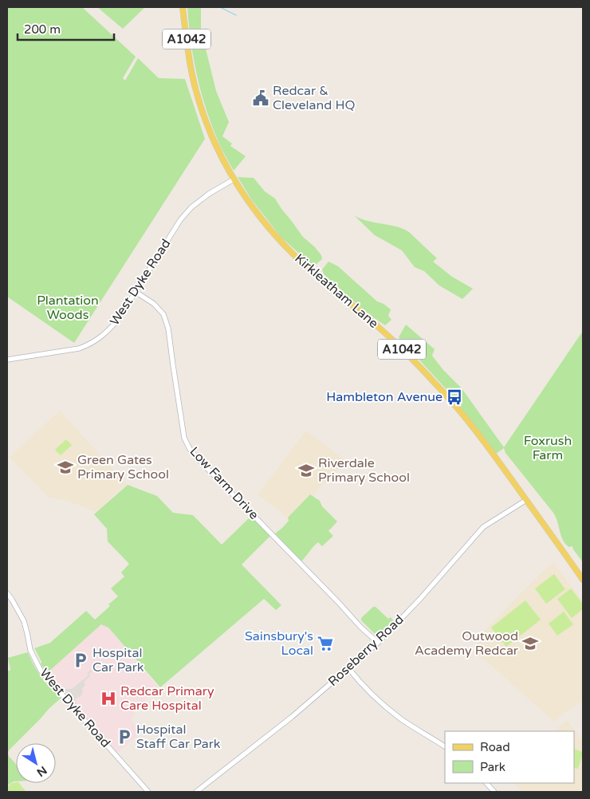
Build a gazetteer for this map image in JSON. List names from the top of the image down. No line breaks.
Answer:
{"streets":{"main road":["A1042","Kirkleatham Lane"],"street":["West Dyke Road","Low Farm Drive","Roseberry Road"]},"crossings":[["West Dyke Road","Kirkleatham Lane"],["West Dyke Road","Low Farm Drive"],["Kirkleatham Lane","Roseberry Road"],["Low Farm Drive","Roseberry Road"]],"parks":["Plantation Woods","Foxrush Farm"],"places":{"public building":["Redcar & Cleveland HQ"],"bus stop":["Hambleton Avenue"],"school or university":["Green Gates Primary School","Riverdale Primary School","Outwood Academy Redcar"],"supermarket":["Sainsbury's Local"],"parking":["Hospital Car Park","Hospital Staff Car Park"],"hospital":["Redcar Primary Care Hospital"]},"legend":["Road","Park"],"scale_bar":"200 m","north":"bottom right"}
